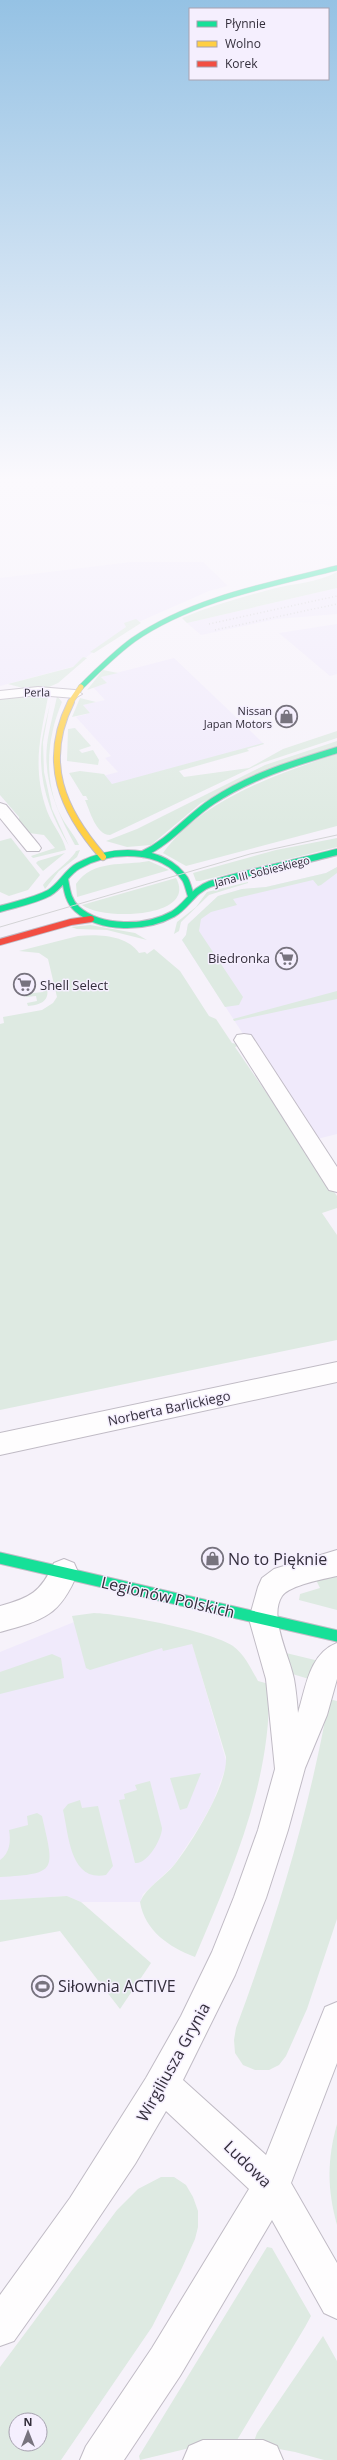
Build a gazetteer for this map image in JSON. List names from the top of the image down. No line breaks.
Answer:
{"streets":{"street":["Perla","Jana III Sobieskiego","Norberta Barlickiego","Legionów Polskich","Wirgiliusza Grynia","Ludowa"]},"crossings":[["Legionów Polskich","Wirgiliusza Grynia"],["Wirgiliusza Grynia","Ludowa"]],"places":{"shop":["Nissan Japan Motors","No to Pięknie"],"supermarket":["Biedronka","Shell Select"],"sports":["Siłownia ACTIVE"]},"legend":["Płynnie","Wolno","Korek"],"north":"top"}
